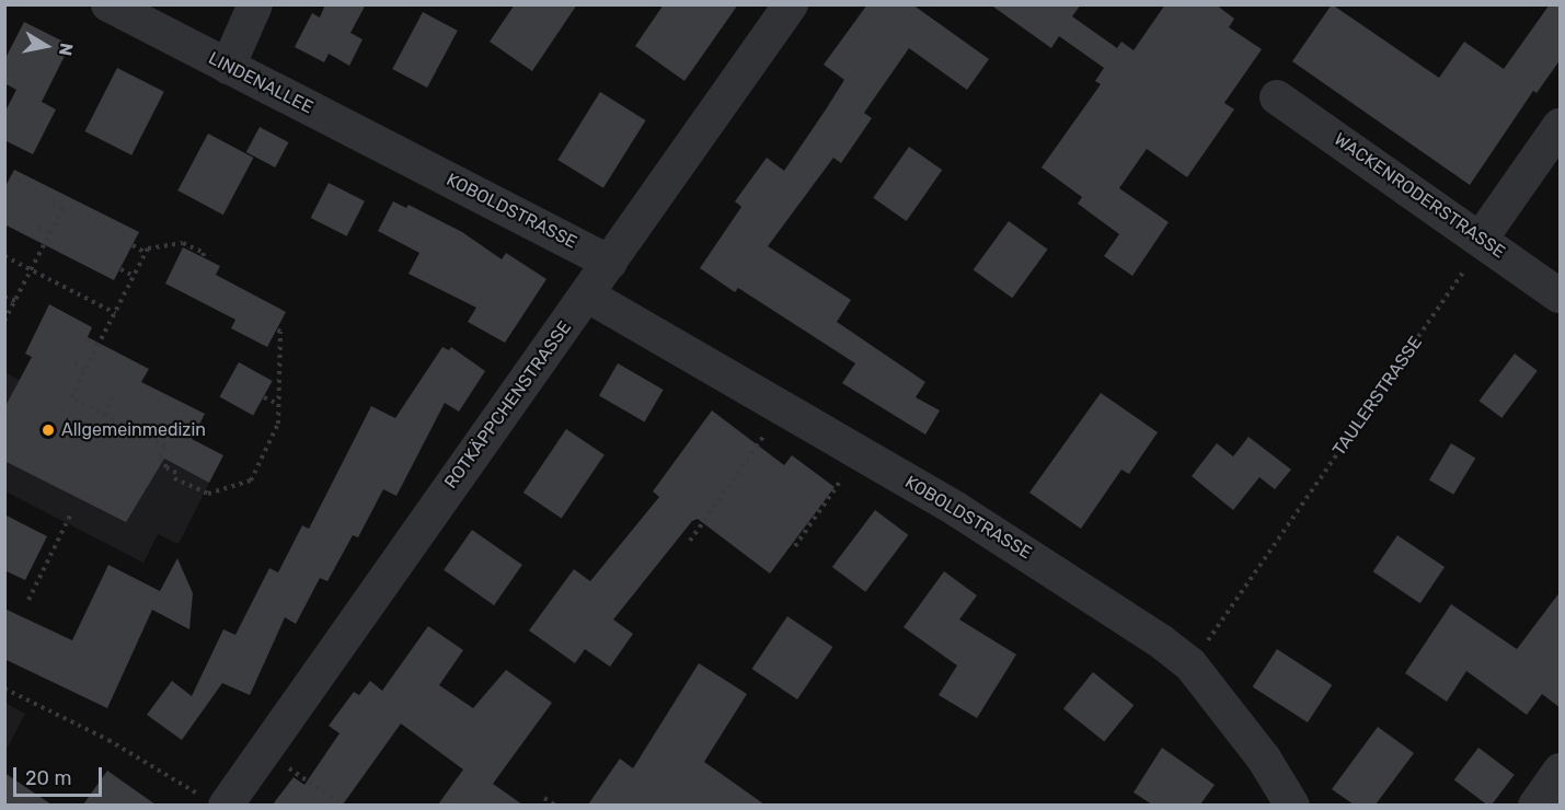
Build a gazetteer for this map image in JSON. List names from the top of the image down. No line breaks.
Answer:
{"streets":{"street":["LINDENALLEE","WACKENRODERSTRASSE","KOBOLDSTRASSE","ROTKÄPPCHENSTRASSE"],"path":["TAULERSTRASSE"]},"crossings":[["LINDENALLEE","KOBOLDSTRASSE"],["WACKENRODERSTRASSE","TAULERSTRASSE"],["KOBOLDSTRASSE","TAULERSTRASSE"],["KOBOLDSTRASSE","ROTKÄPPCHENSTRASSE"]],"places":["Allgemeinmedizin"],"scale_bar":"20 m","north":"right"}
